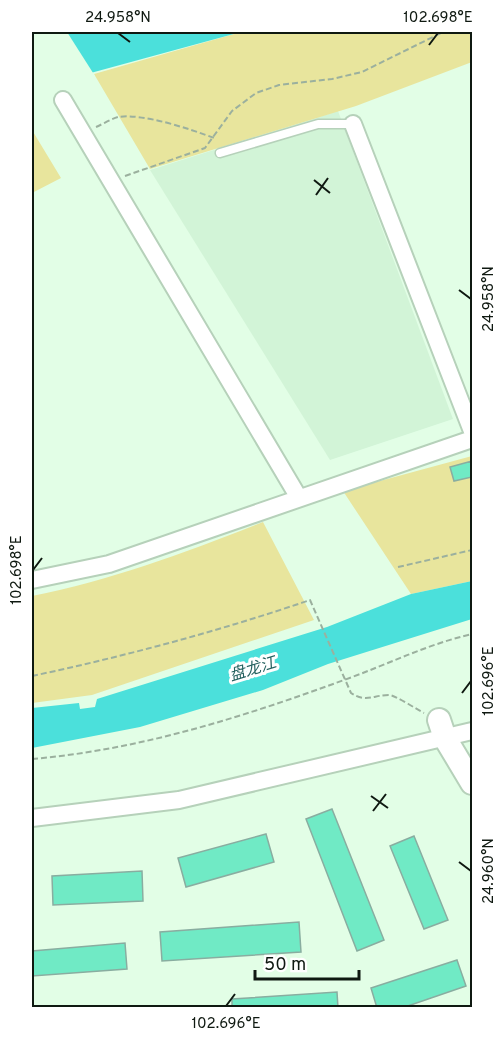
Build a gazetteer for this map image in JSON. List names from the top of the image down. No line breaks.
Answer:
{"water":["盘龙江"],"scale_bar":"50 m","coordinates":["24.958°N","102.698°E","102.696°E","24.960°N"]}
